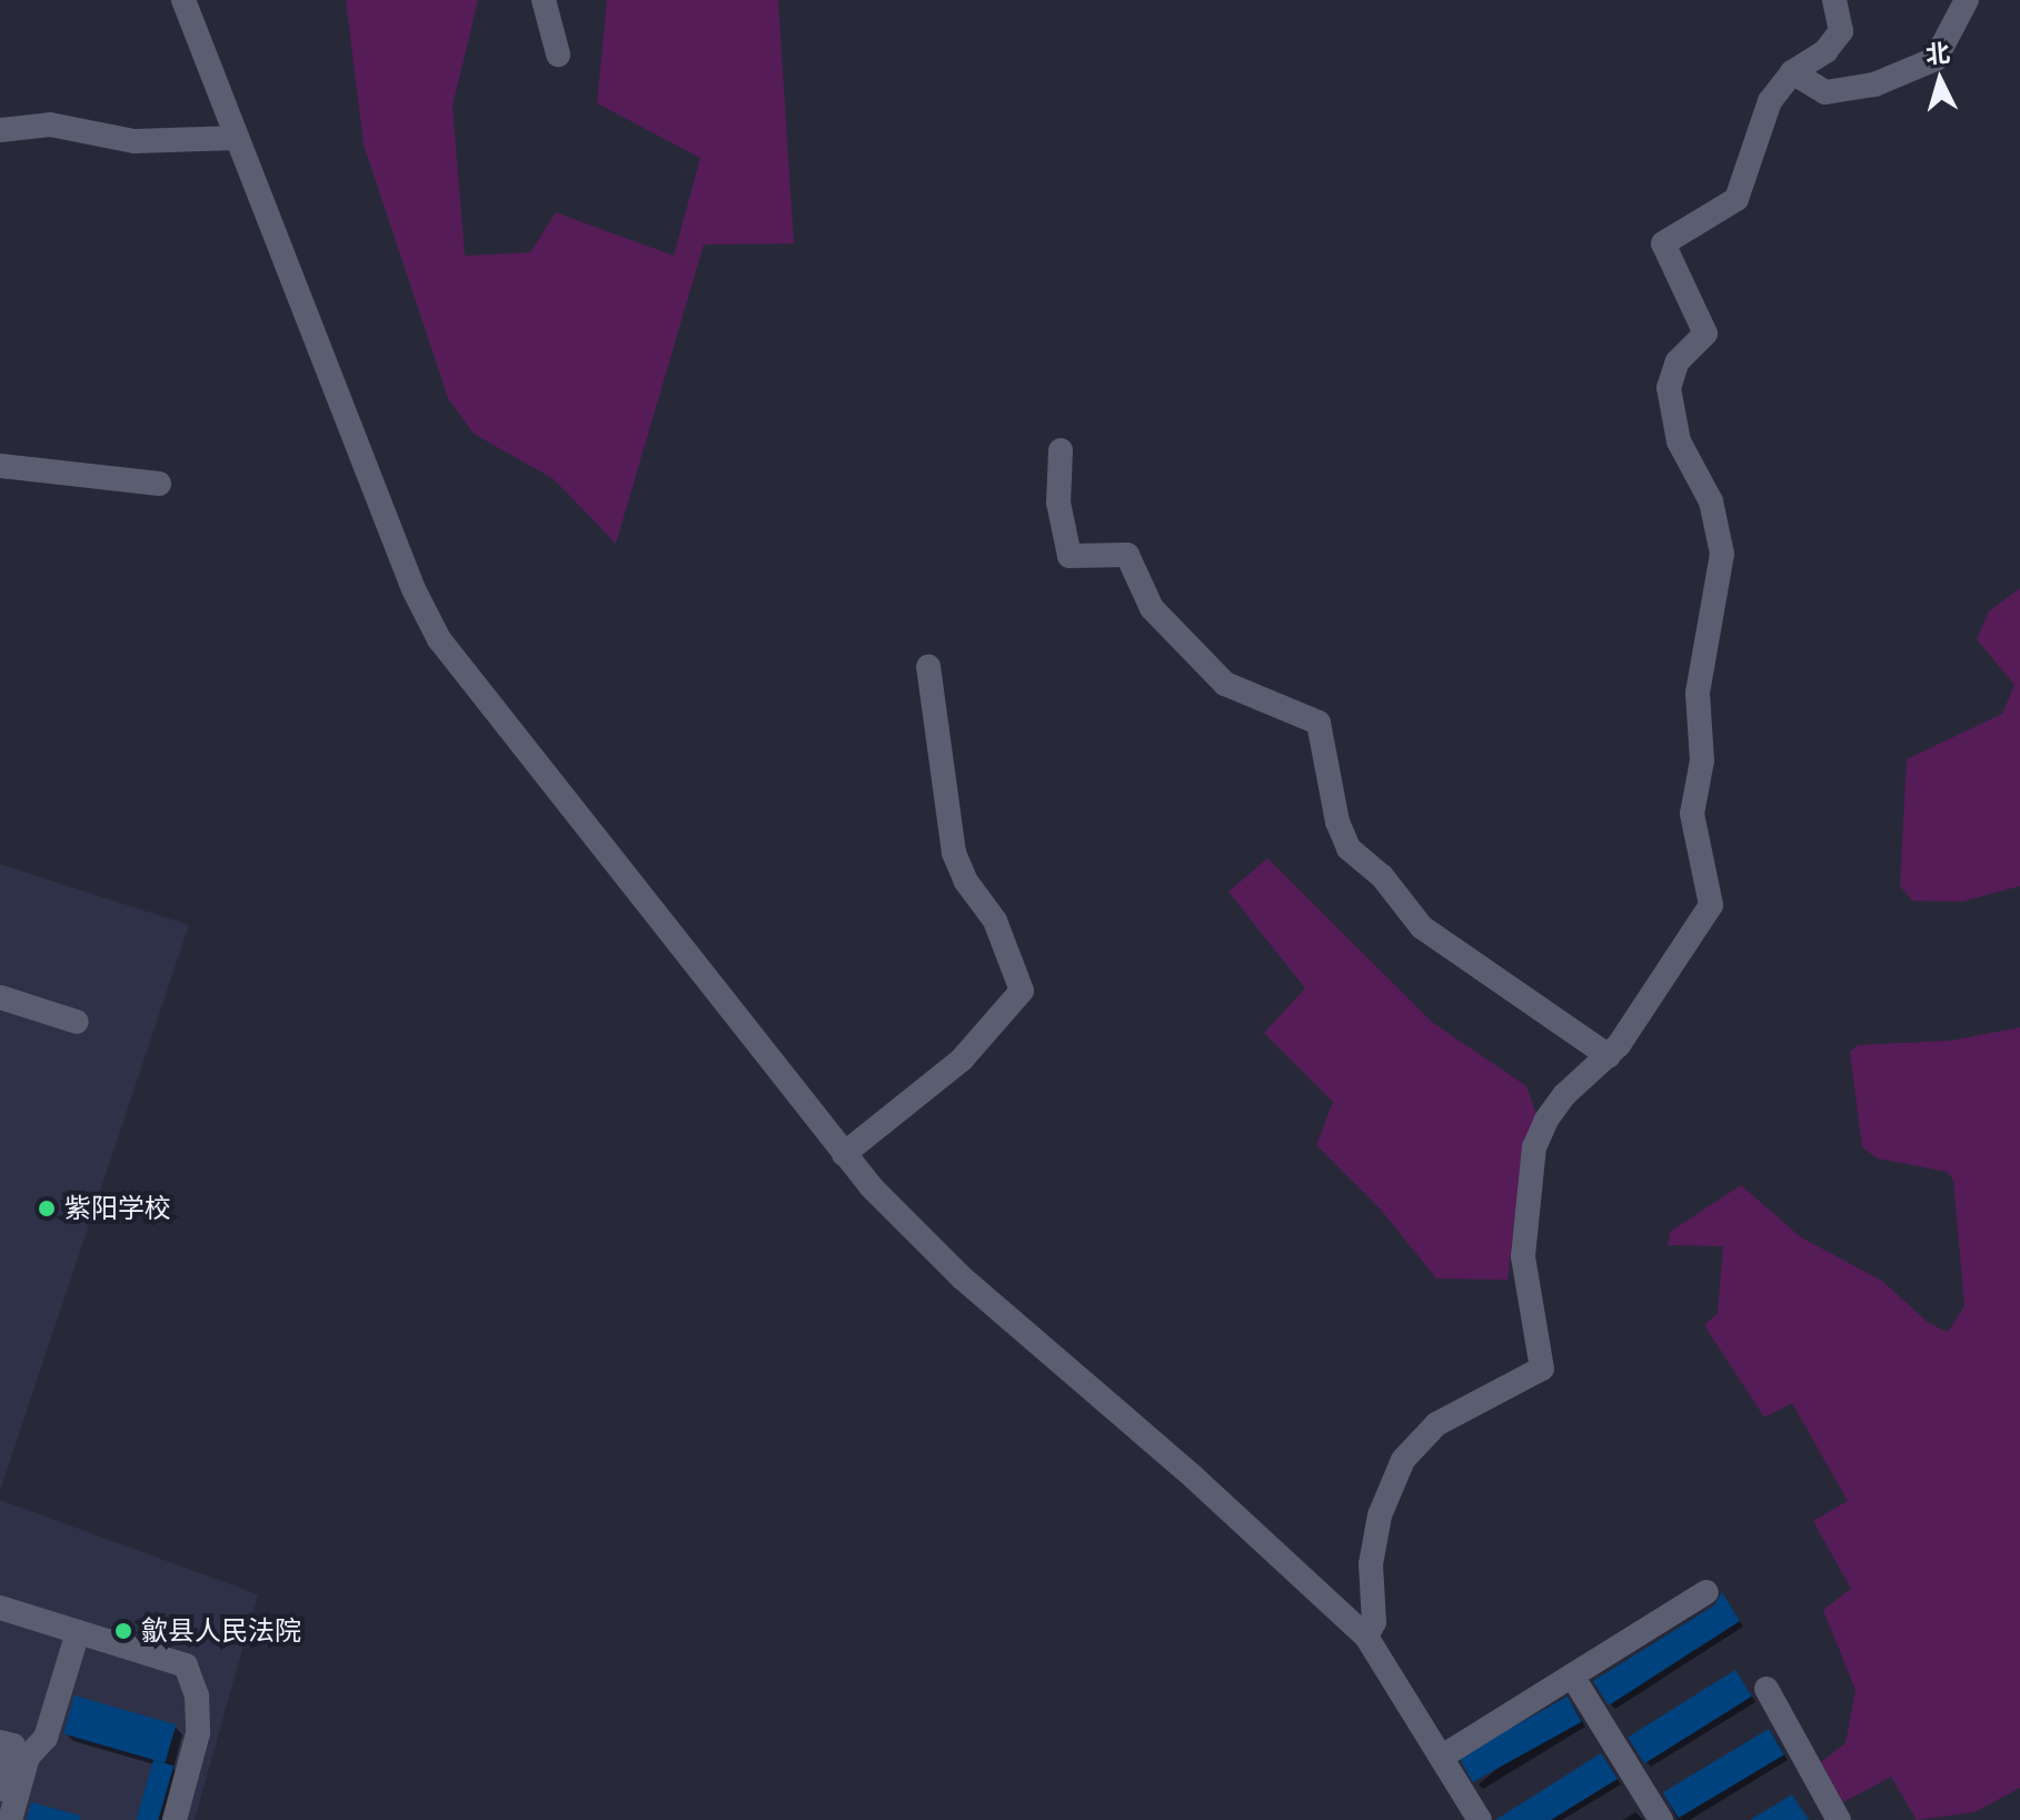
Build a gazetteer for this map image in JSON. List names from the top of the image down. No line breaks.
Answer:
{"places":["紫阳学校","歙县人民法院"],"north":"top"}
